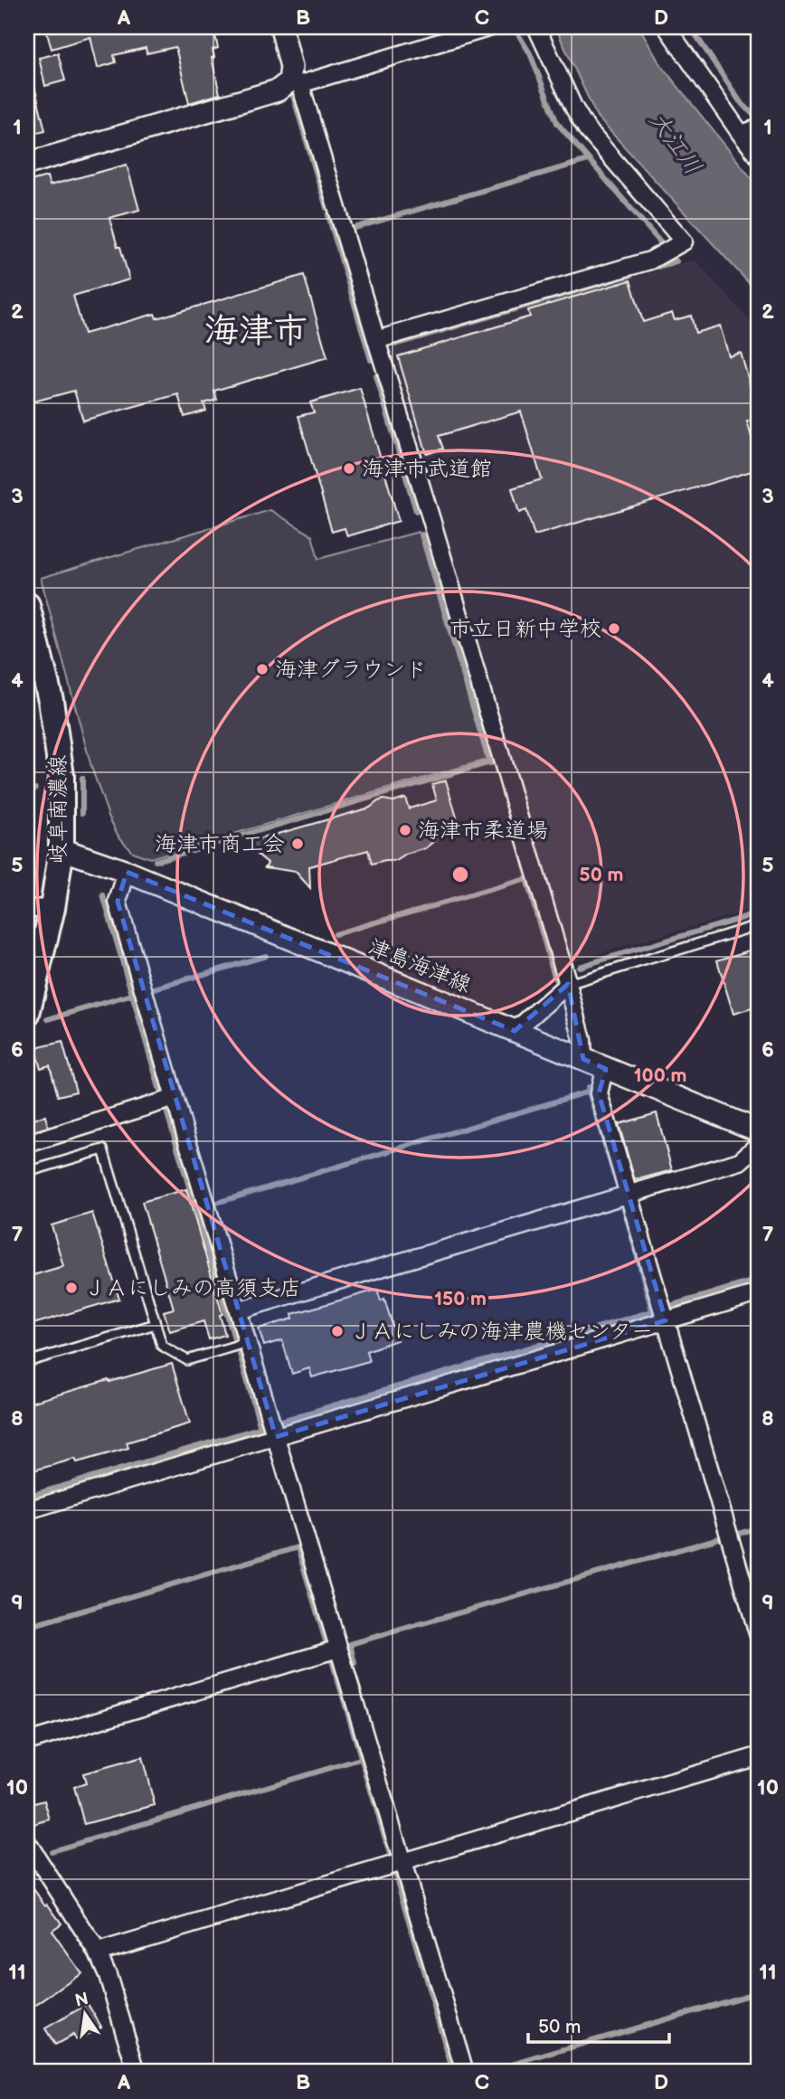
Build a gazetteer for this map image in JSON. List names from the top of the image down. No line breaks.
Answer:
{"streets":{"main road":["岐阜南濃線","津島海津線"]},"crossings":[["岐阜南濃線","津島海津線"]],"districts":["海津市"],"water":["大江川"],"places":["海津市武道館","市立日新中学校","海津グラウンド","海津市柔道場","海津市商工会","ＪＡにしみの高須支店","ＪＡにしみの海津農機センター"],"scale_bar":"50 m","north":"top","grid":{"columns":["A","B","C","D"],"rows":["1","2","3","4","5","6","7","8","9","10","11"]},"rings":["50 m","100 m","150 m"]}
